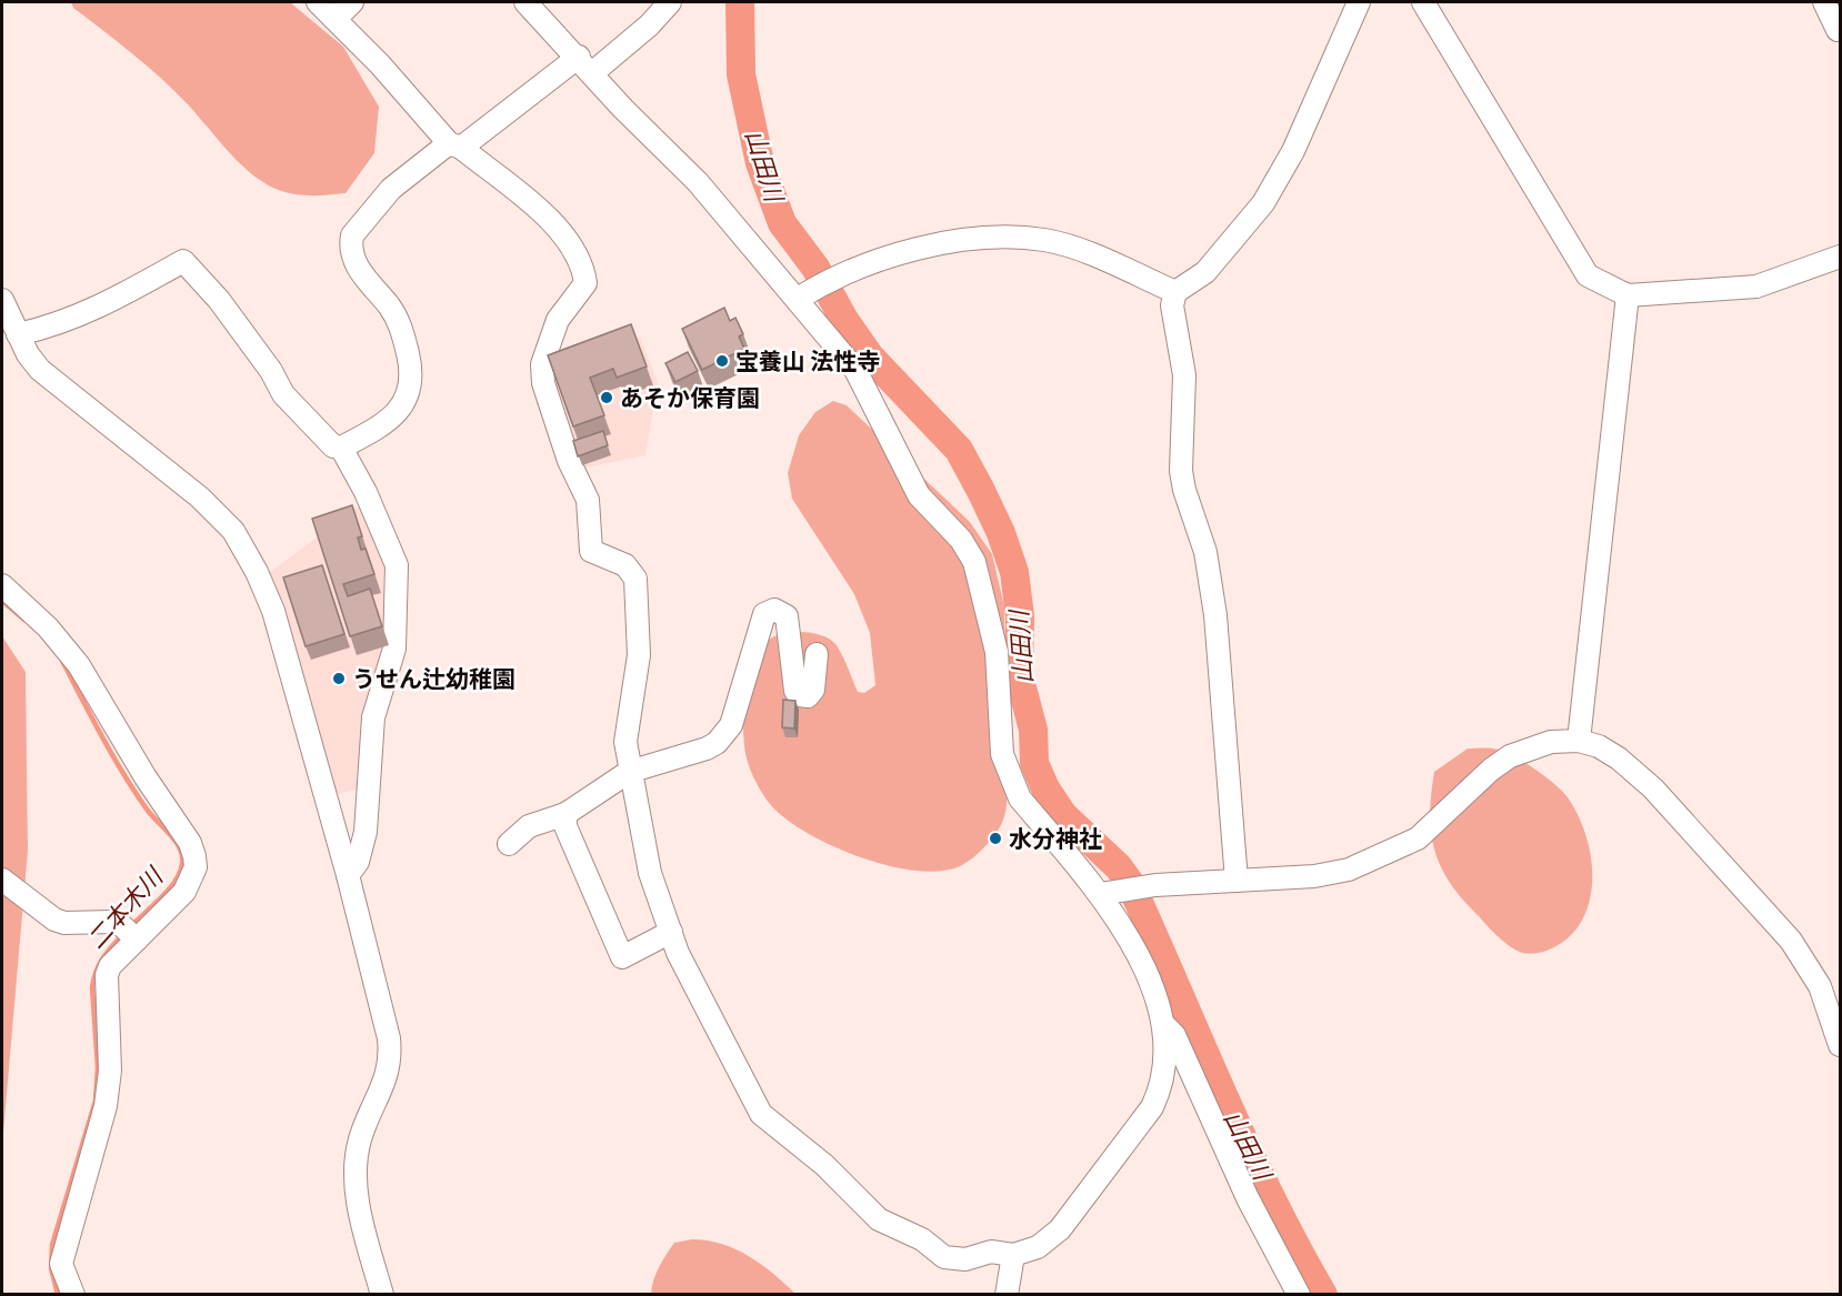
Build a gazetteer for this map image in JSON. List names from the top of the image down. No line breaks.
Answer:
{"water":["山田川","二本木川"],"places":["宝養山 法性寺","あそか保育園","うせん辻幼稚園","水分神社"]}
